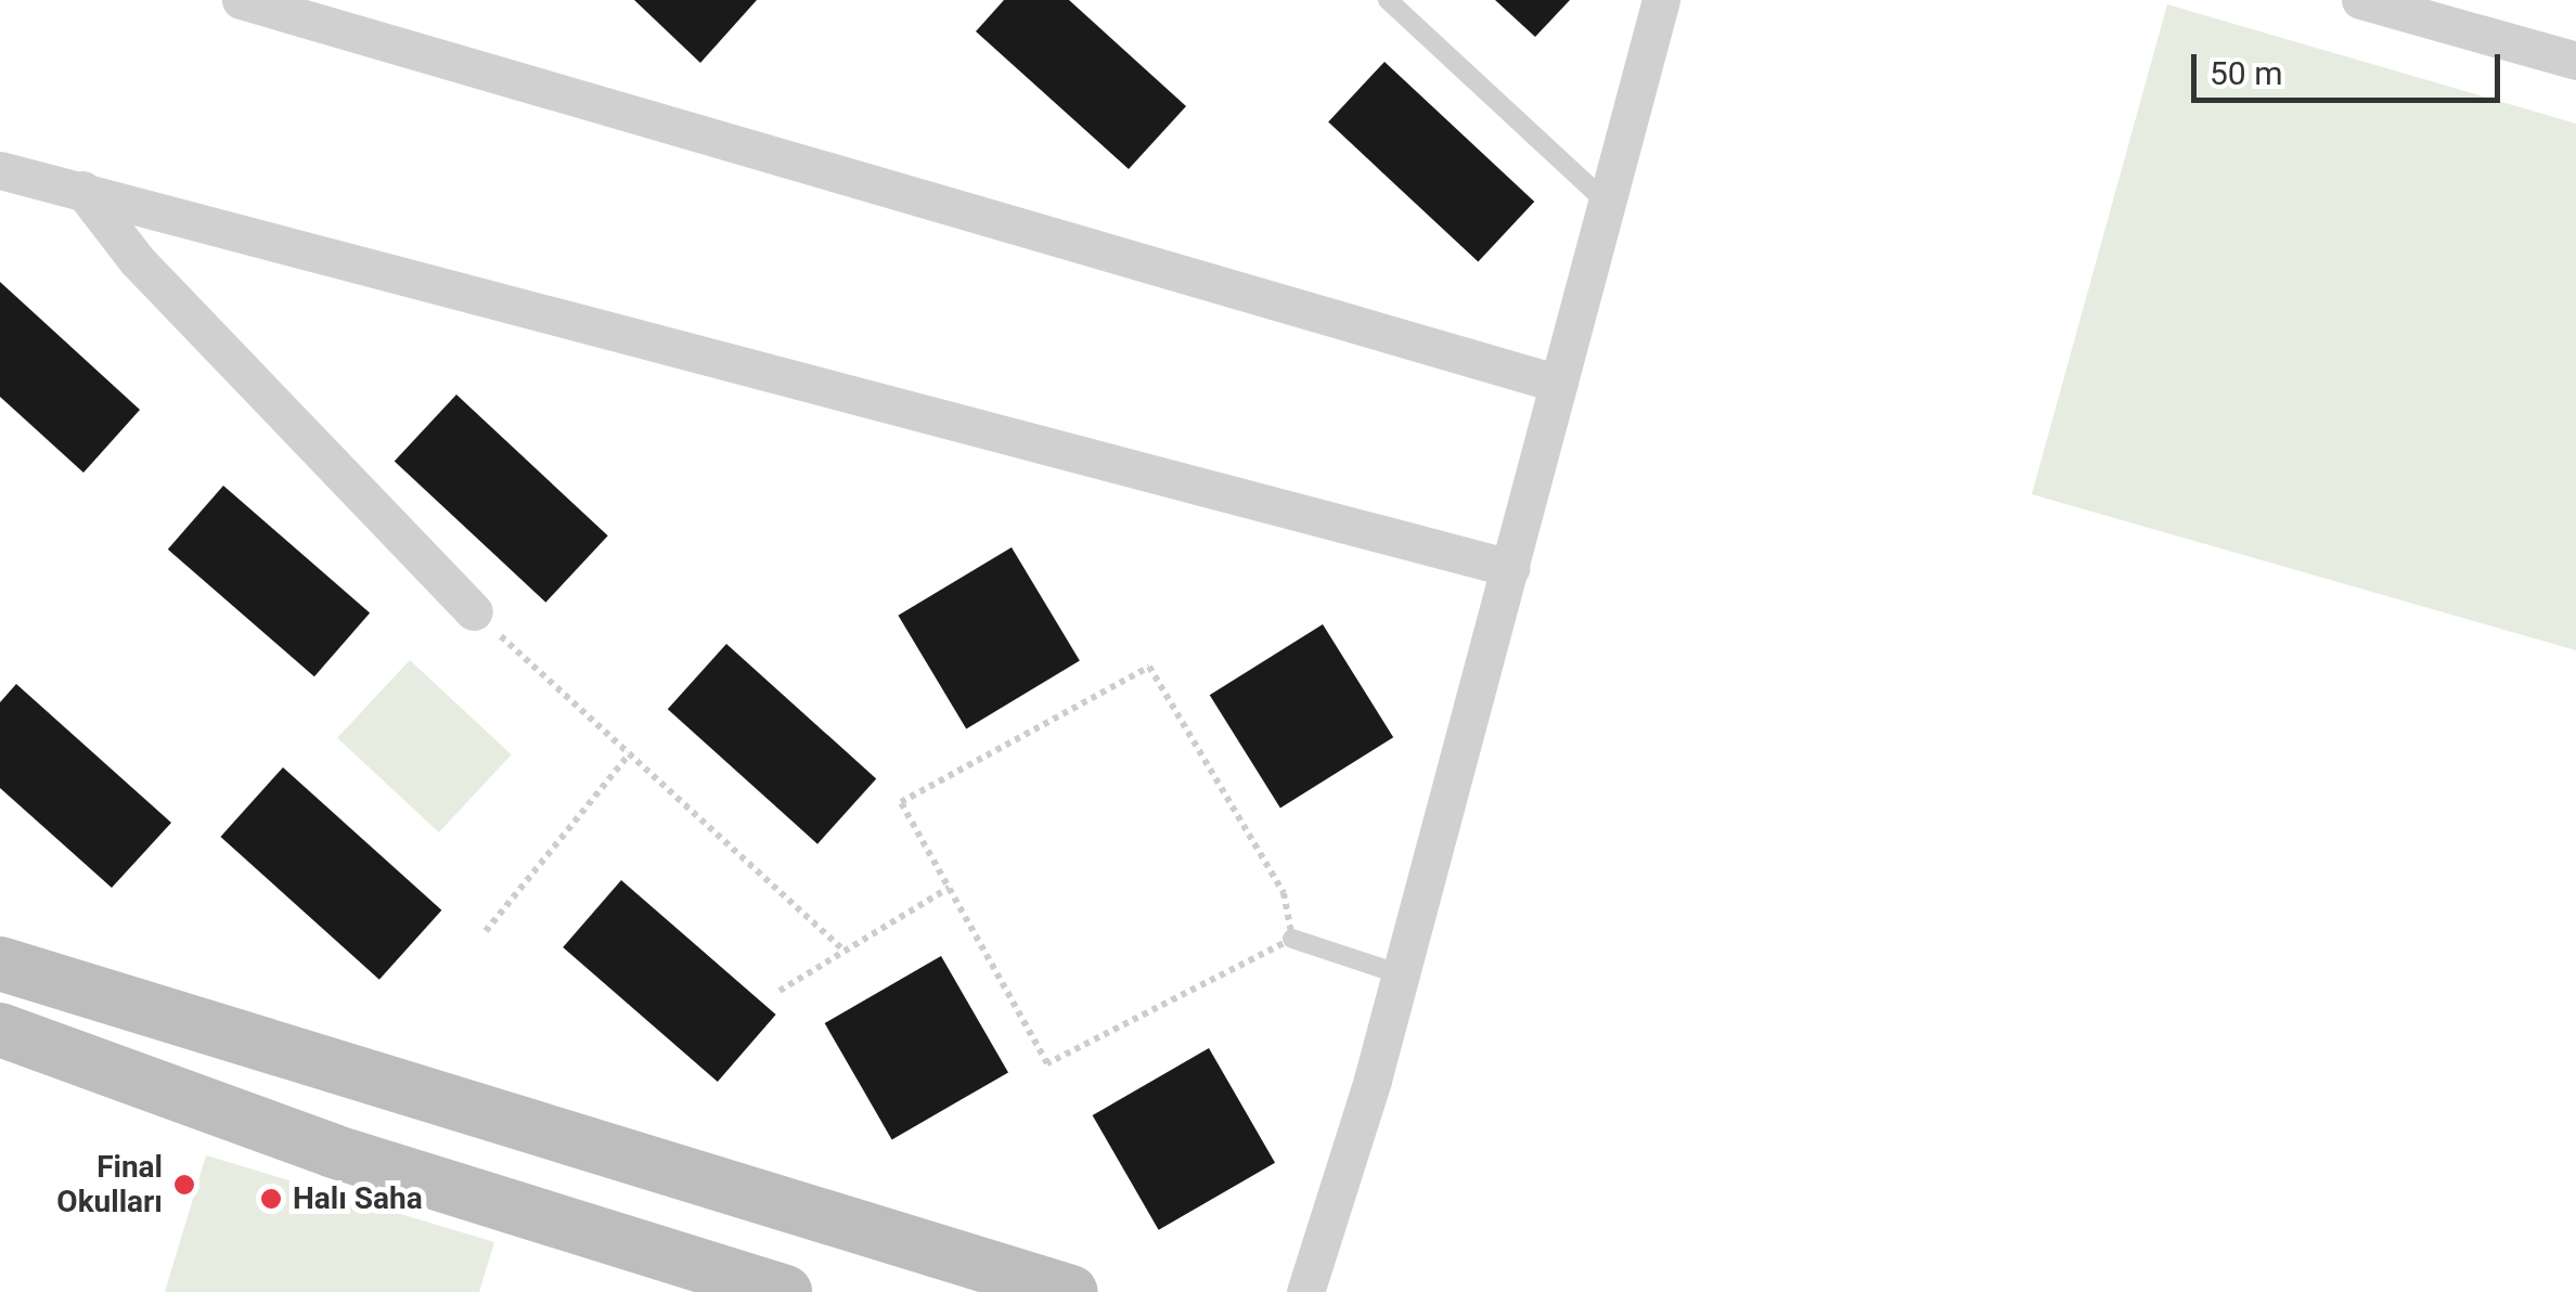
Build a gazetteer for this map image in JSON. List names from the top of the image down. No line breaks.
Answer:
{"places":["Final Okulları","Halı Saha"],"scale_bar":"50 m"}
